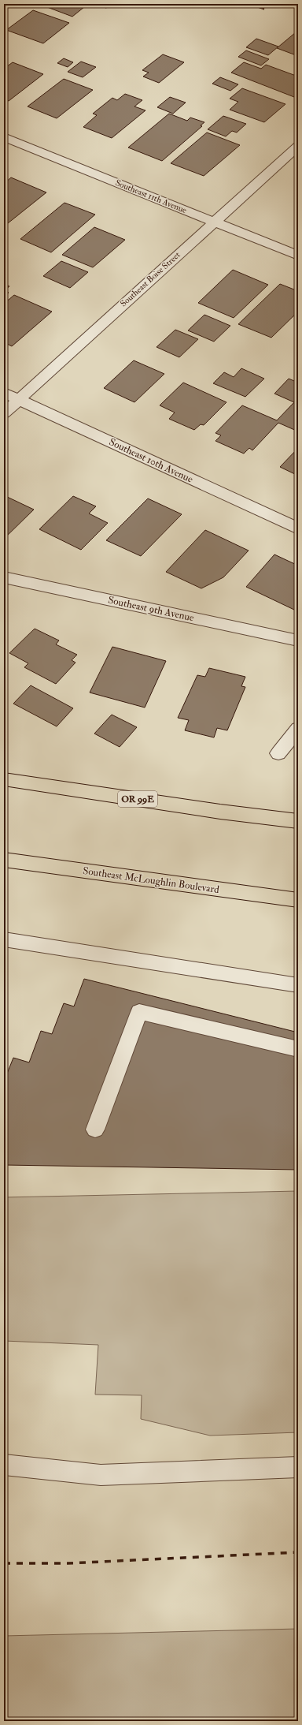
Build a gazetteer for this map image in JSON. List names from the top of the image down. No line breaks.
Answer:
{"streets":{"highway":["OR 99E","Southeast McLoughlin Boulevard"],"street":["Southeast 11th Avenue","Southeast Boise Street","Southeast 10th Avenue","Southeast 9th Avenue"]},"crossings":[["Southeast 11th Avenue","Southeast Boise Street"],["Southeast Boise Street","Southeast 10th Avenue"]]}
